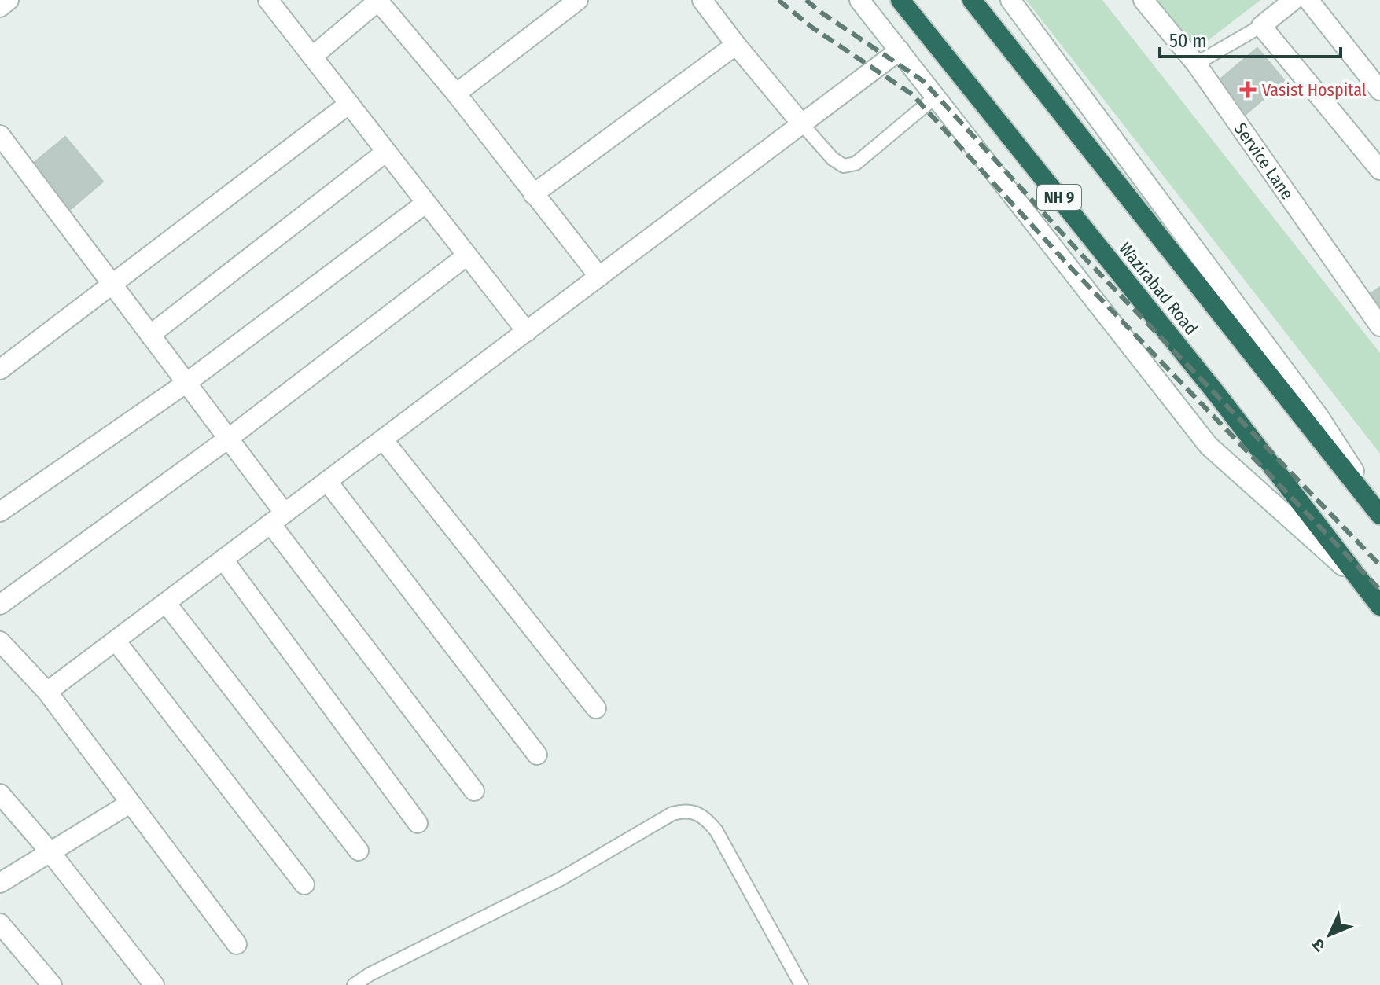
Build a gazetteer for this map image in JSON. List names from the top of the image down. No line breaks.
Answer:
{"streets":{"highway":["NH 9","Wazirabad Road"],"street":["Service Lane"]},"places":{"health":["Vasist Hospital"]},"scale_bar":"50 m","north":"bottom left"}
